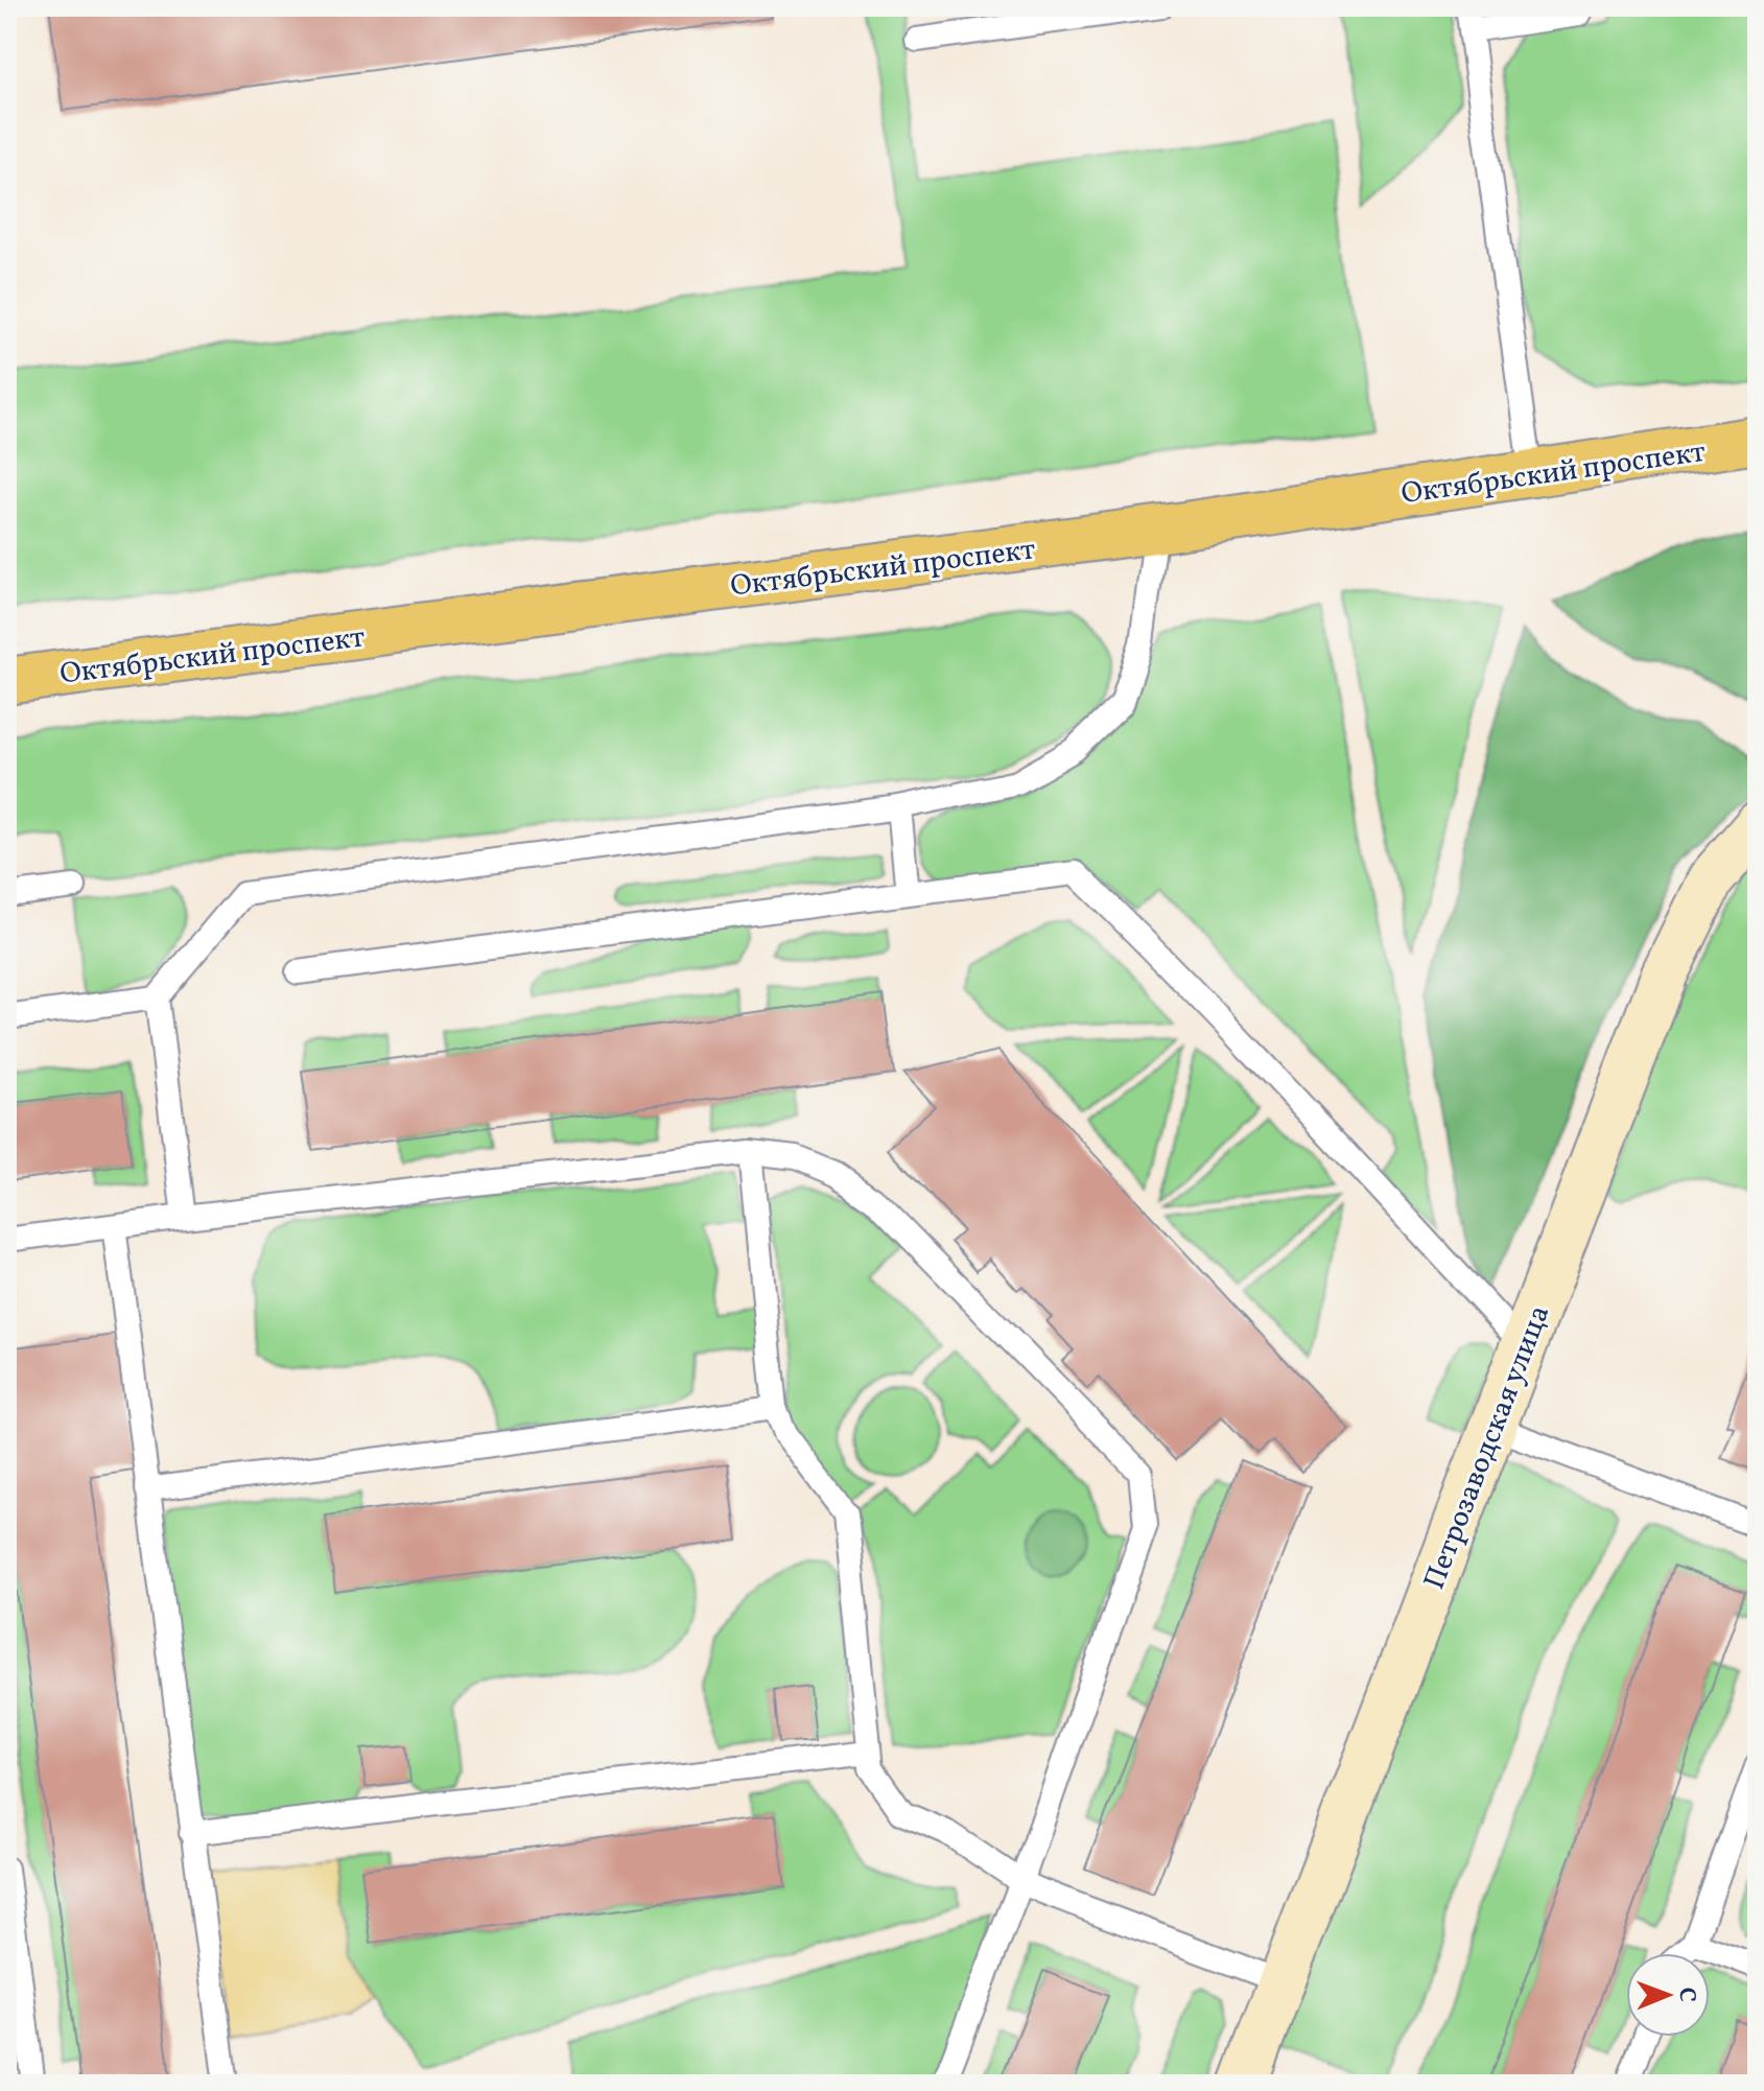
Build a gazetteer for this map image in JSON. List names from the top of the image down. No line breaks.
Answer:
{"streets":{"main road":["Октябрьский проспект"],"street":["Петрозаводская улица"]},"north":"right"}
